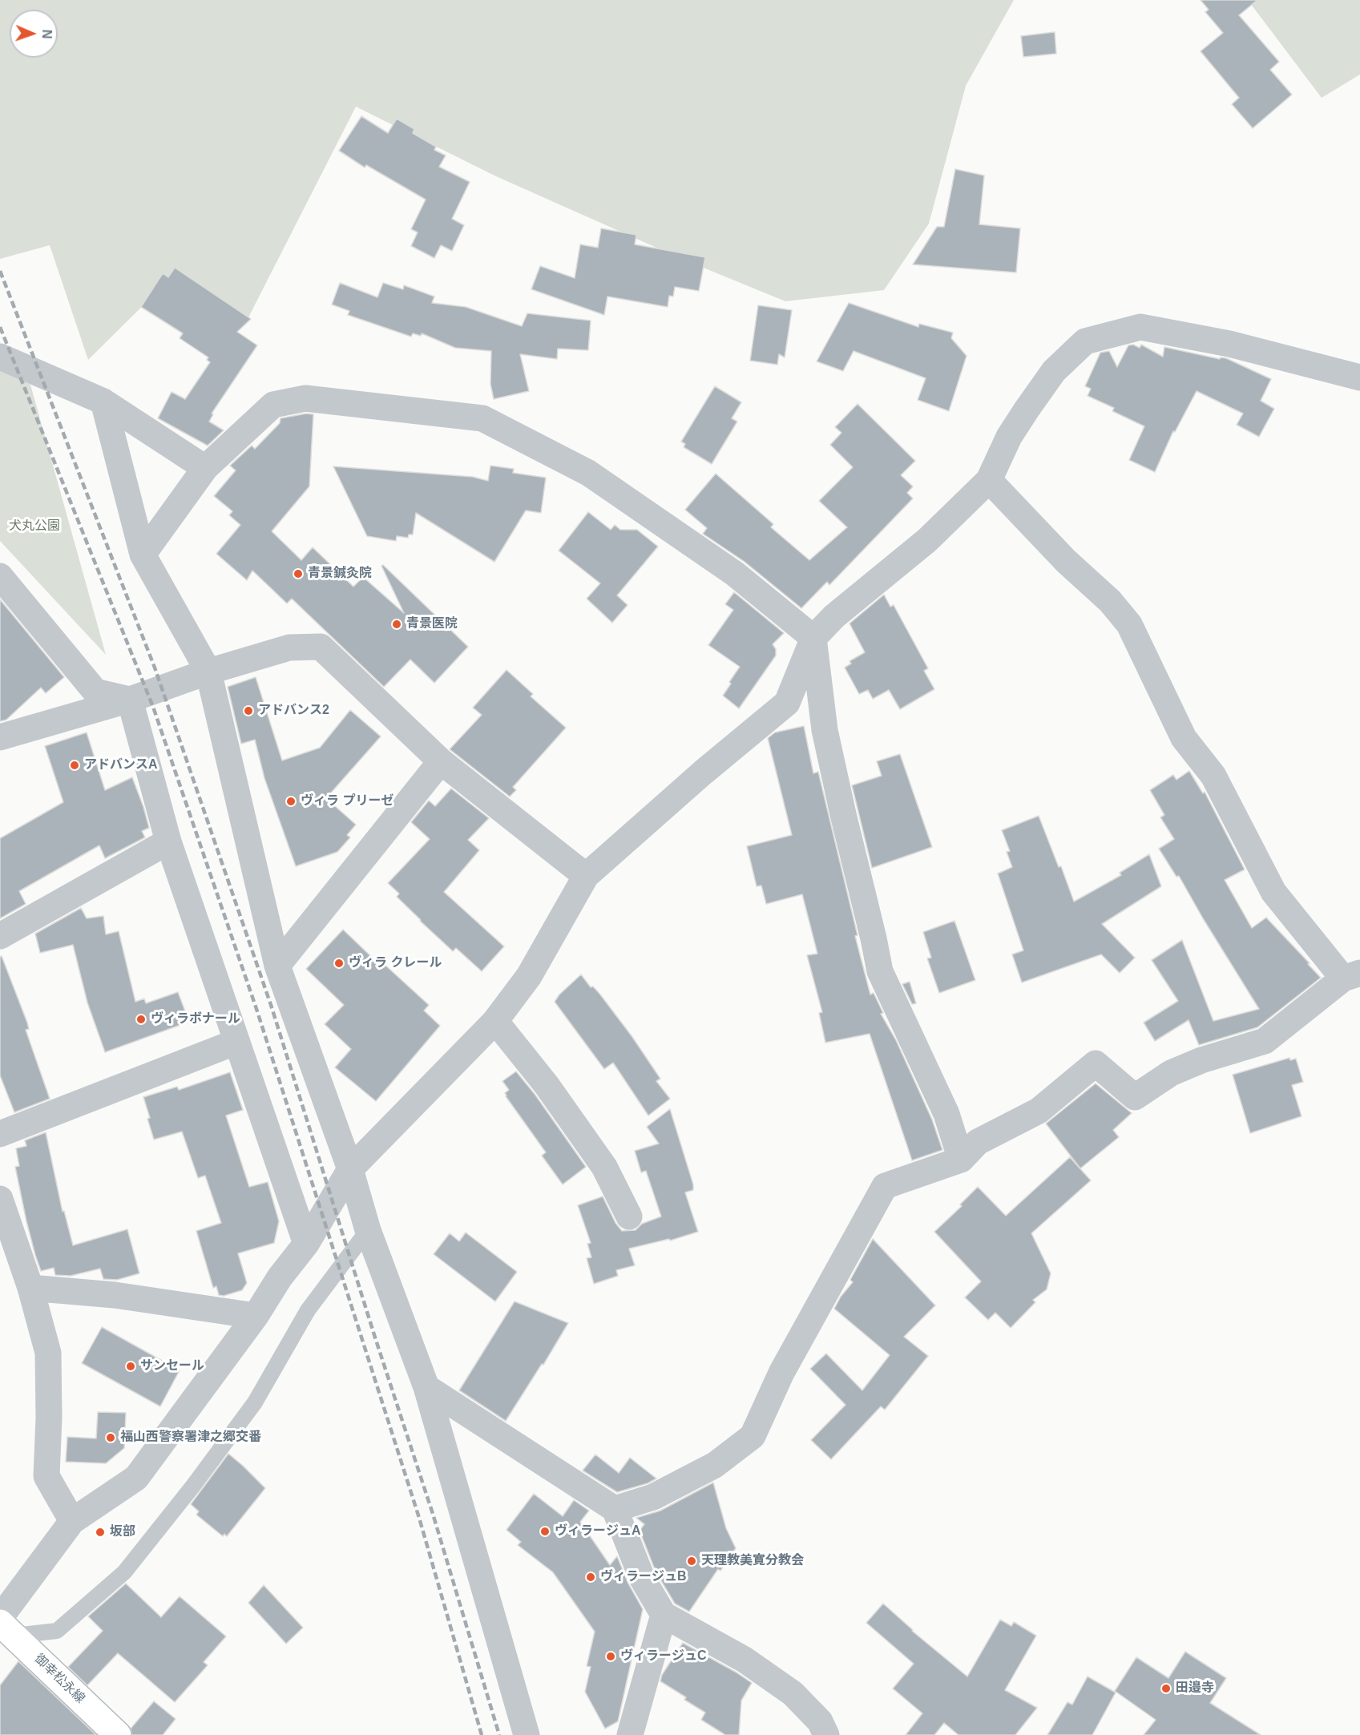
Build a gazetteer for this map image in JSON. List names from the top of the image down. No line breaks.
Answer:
{"streets":{"main road":["御幸松永線"]},"parks":["犬丸公園"],"places":["青景鍼灸院","青景医院","アドバンス2","アドバンスA","ヴィラ プリーゼ","ヴィラ クレール","ヴィラボナール","サンセール","福山西警察署津之郷交番","ヴィラージュA","坂部","天理教美寛分教会","ヴィラージュB","ヴィラージュC","田邉寺"],"north":"right"}
